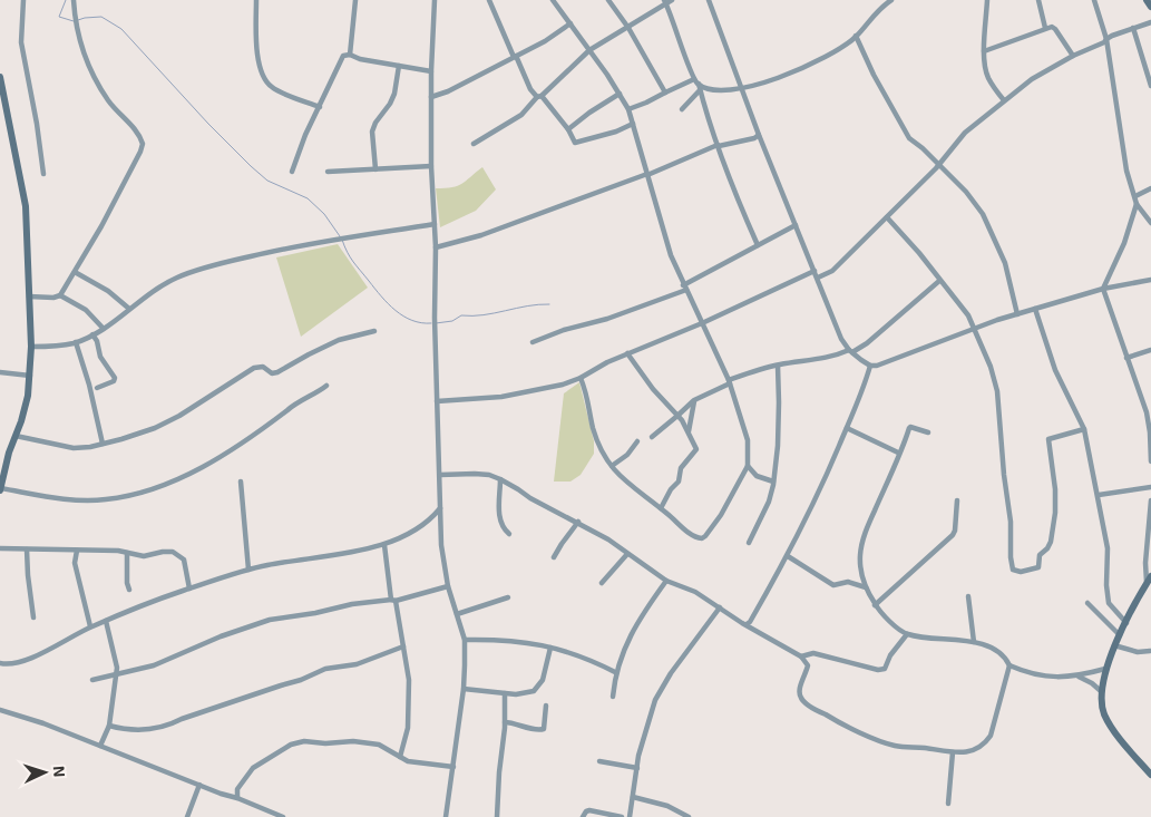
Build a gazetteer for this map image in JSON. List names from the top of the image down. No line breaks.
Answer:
{"north":"right"}
